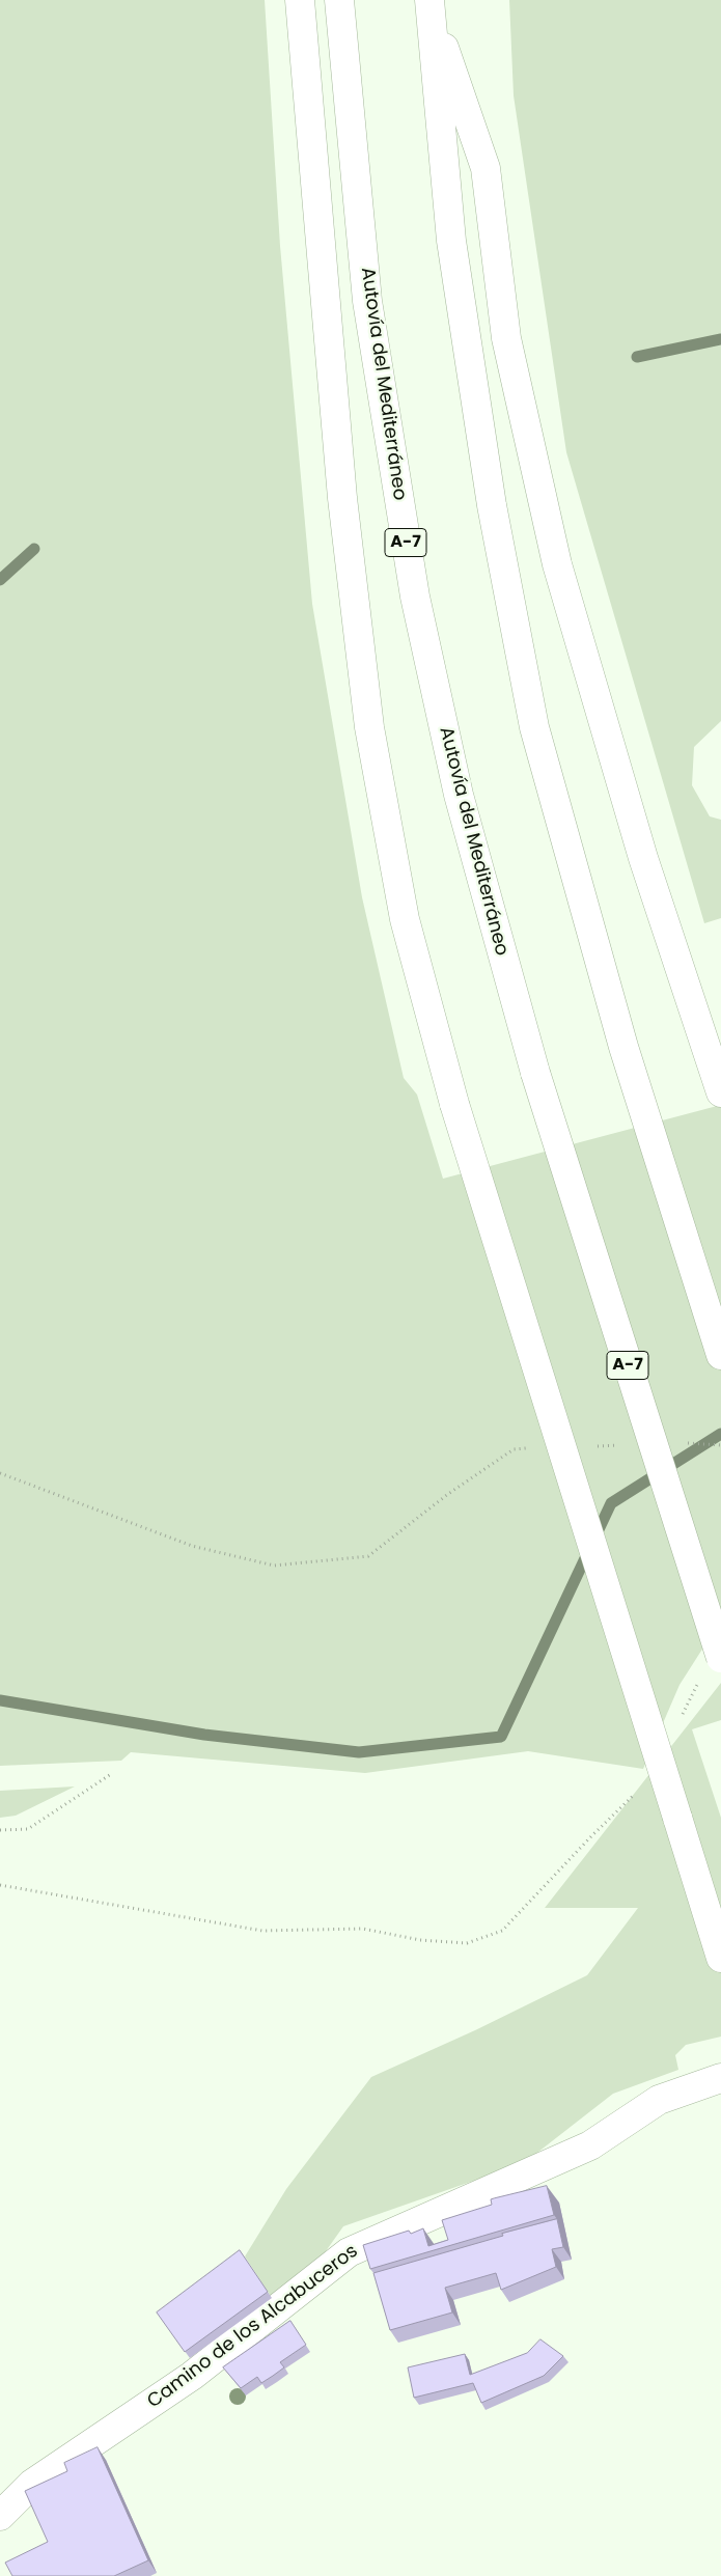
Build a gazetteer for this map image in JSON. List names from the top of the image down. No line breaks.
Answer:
{"streets":{"main road":["Autovía del Mediterráneo","A-7","Camino de los Alcabuceros"]}}
